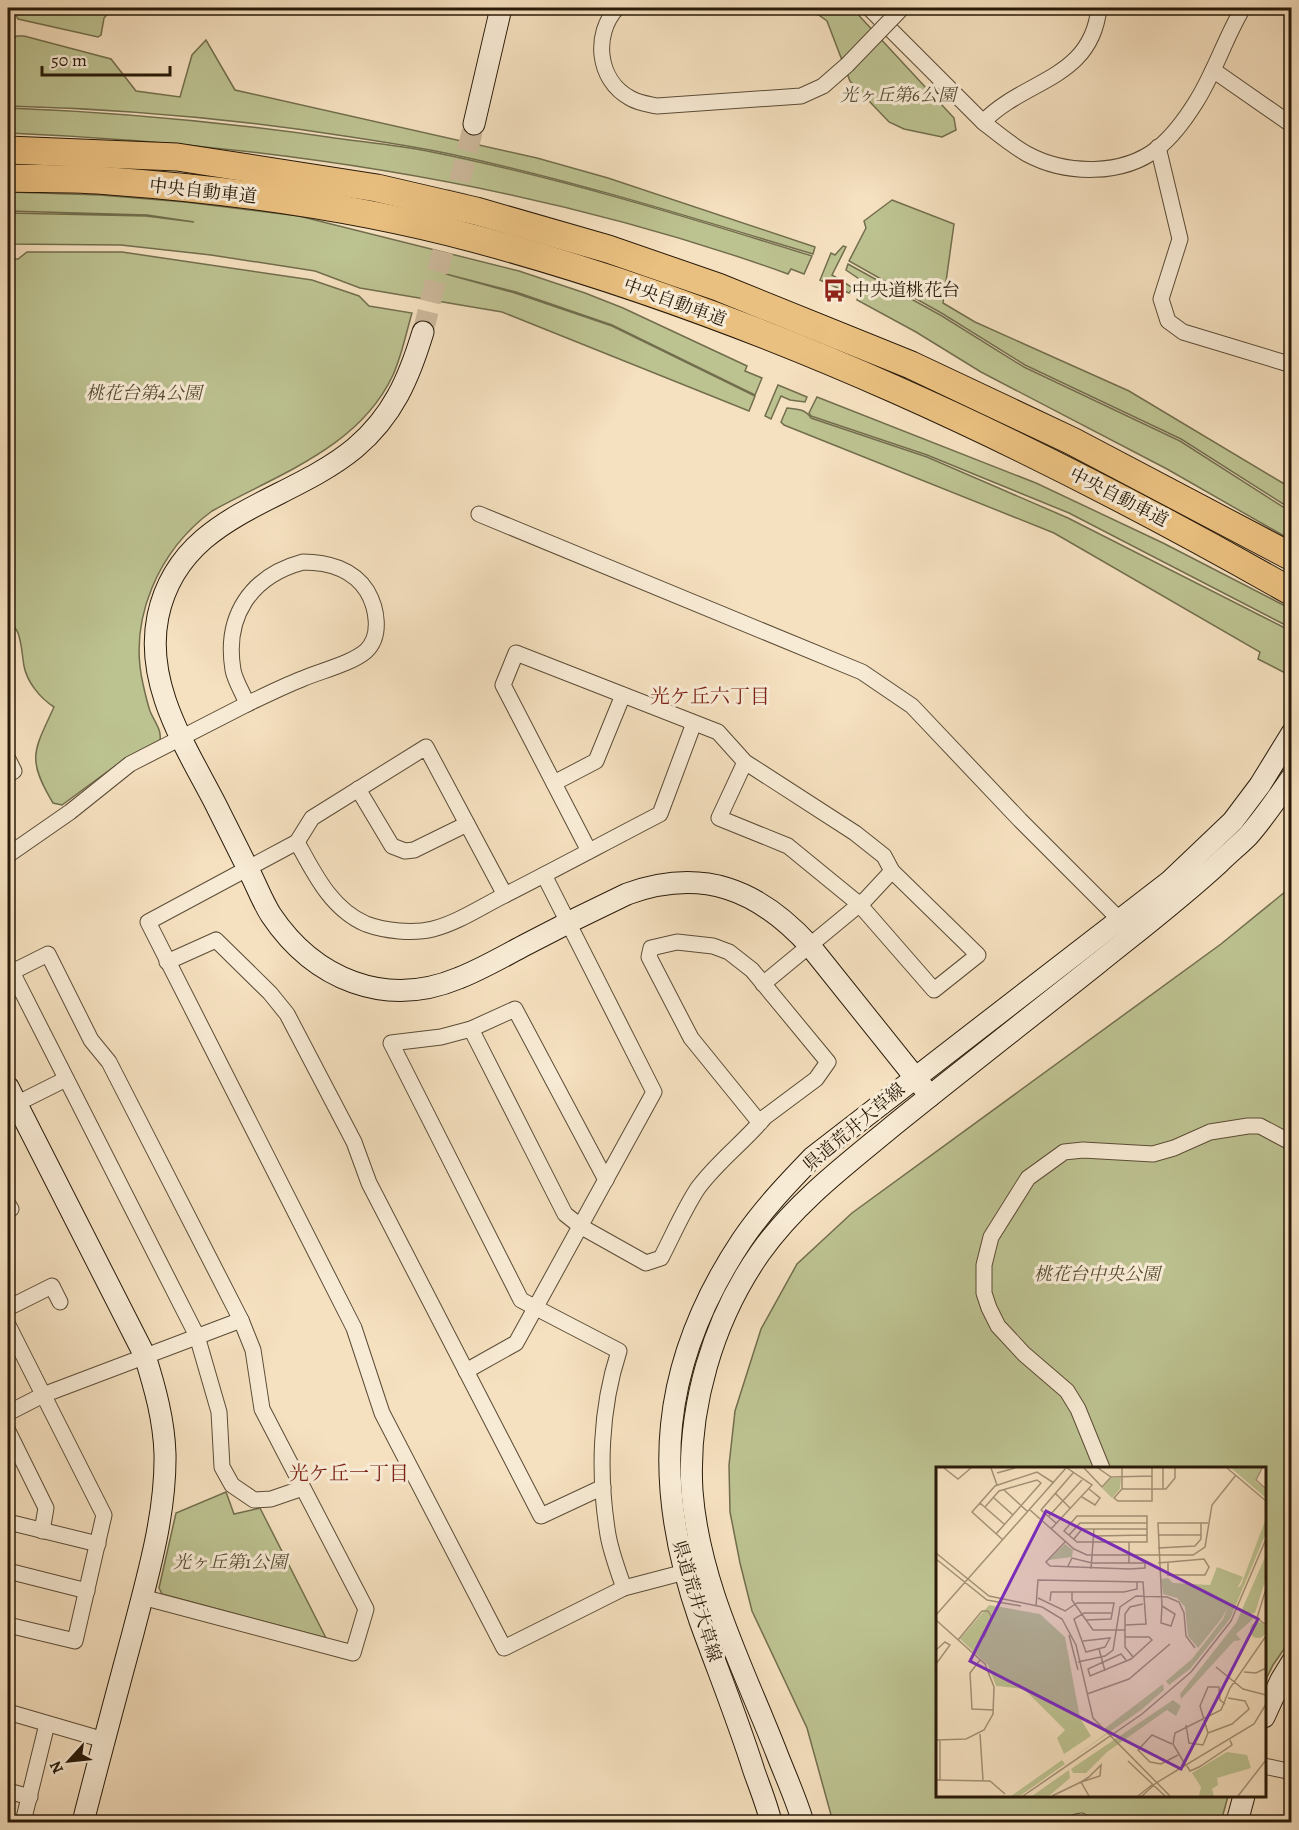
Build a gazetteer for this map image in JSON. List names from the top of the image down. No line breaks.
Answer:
{"streets":{"highway":["中央自動車道"],"main road":["県道荒井大草線"]},"districts":["光ケ丘六丁目","光ケ丘一丁目"],"parks":["光ヶ丘第6公園","桃花台第4公園","桃花台中央公園","光ヶ丘第1公園"],"places":{"bus stop":["中央道桃花台"]},"scale_bar":"50 m","north":"bottom left"}
